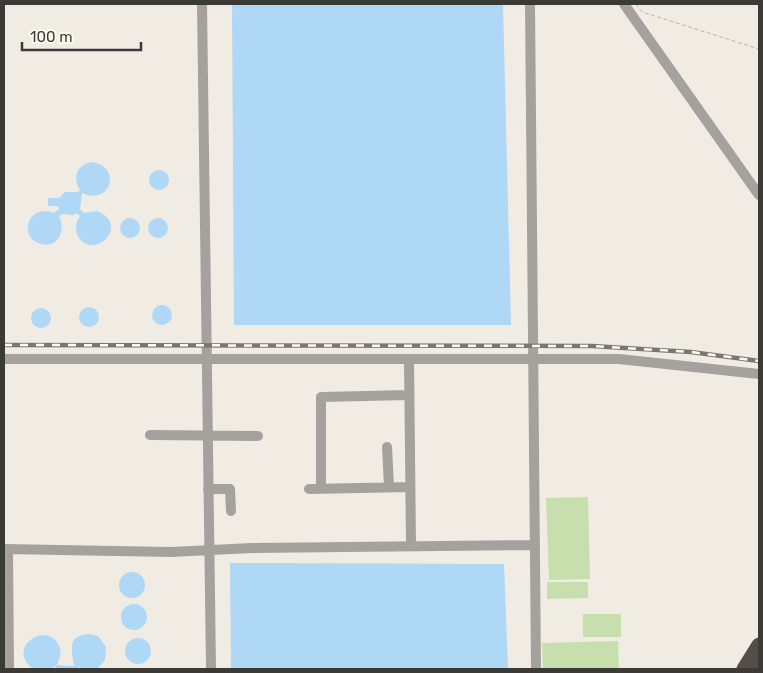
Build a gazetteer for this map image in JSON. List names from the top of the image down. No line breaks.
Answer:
{"scale_bar":"100 m"}
